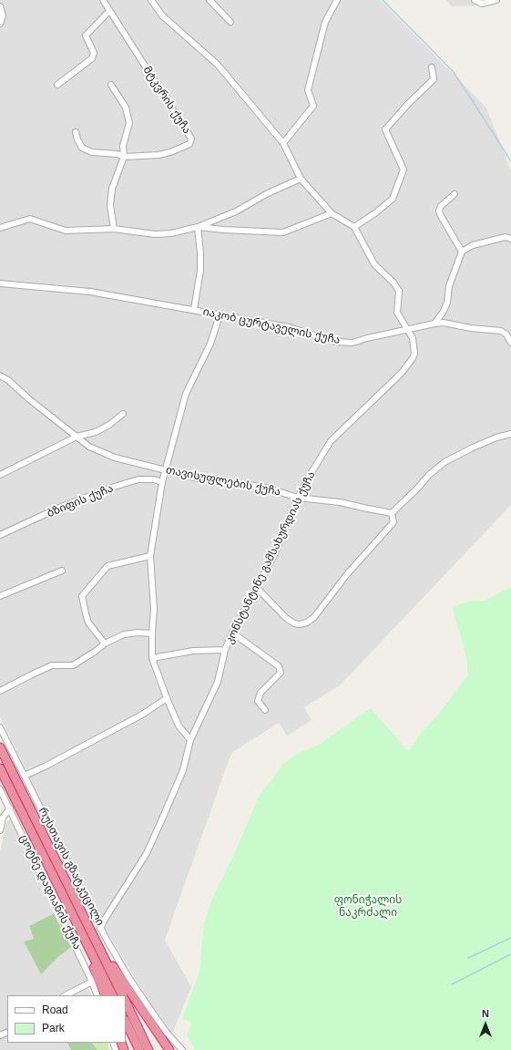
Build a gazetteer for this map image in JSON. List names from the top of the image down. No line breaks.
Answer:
{"streets":{"highway":["რუსთავის გზატკეცილი"],"street":["მტკვრის ქუჩა","იაკობ ცურტაველის ქუჩა","თავისუფლების ქუჩა","ბზიფის ქუჩა","კონსტანტინე გამსახურდიას ქუჩა","ცოტნე დადიანის ქუჩა"]},"crossings":[["იაკობ ცურტაველის ქუჩა","კონსტანტინე გამსახურდიას ქუჩა"],["თავისუფლების ქუჩა","კონსტანტინე გამსახურდიას ქუჩა"]],"parks":["ფონიჭალის ნაკრძალი"],"legend":["Road","Park"],"north":"top"}
